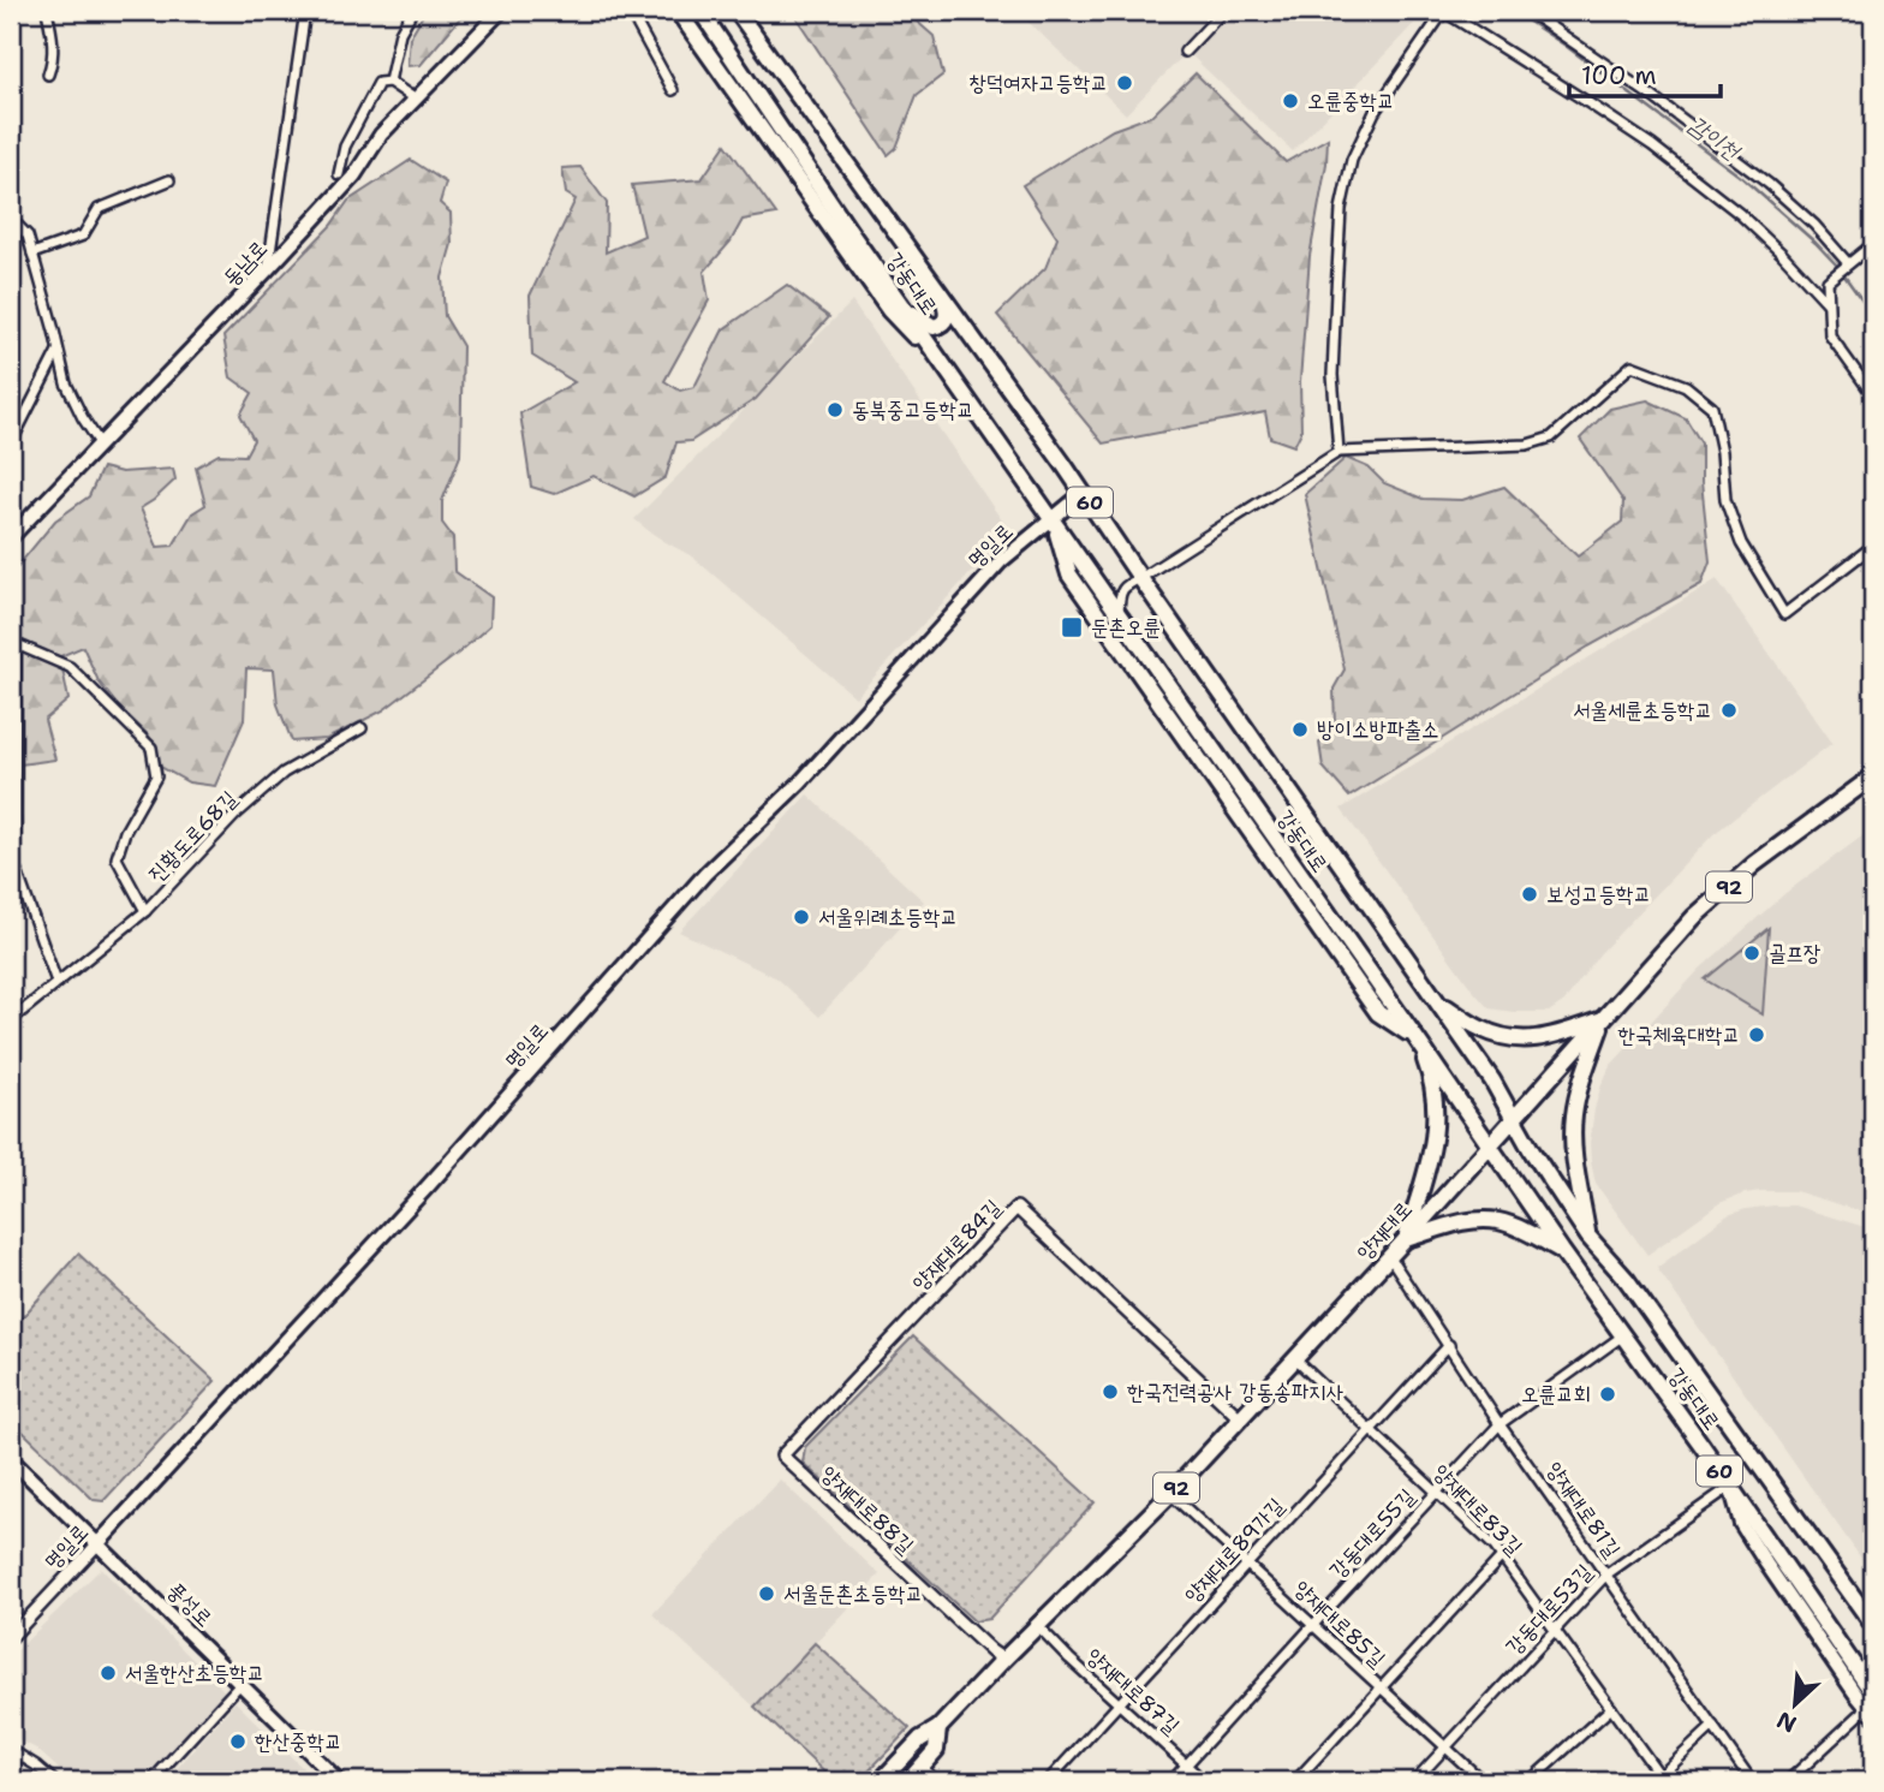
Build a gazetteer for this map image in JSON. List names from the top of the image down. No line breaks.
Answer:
{"streets":{"main road":["동남로","강동대로","60","명일로","92","양재대로","풍성로"],"street":["진황도로68길","양재대로84길","양재대로88길","양재대로83길","양재대로81길","강동대로55길","양재대로89가길","강동대로53길","양재대로85길","양재대로87길"]},"crossings":[["강동대로","명일로"],["강동대로","양재대로"],["강동대로","강동대로55길"],["강동대로","강동대로53길"],["명일로","풍성로"],["양재대로","양재대로84길"],["양재대로","양재대로88길"],["양재대로","양재대로83길"],["양재대로","양재대로81길"],["양재대로","양재대로85길"],["양재대로","양재대로87길"],["양재대로84길","양재대로88길"],["양재대로83길","강동대로55길"],["양재대로83길","양재대로89가길"],["양재대로83길","강동대로53길"],["양재대로81길","강동대로55길"],["양재대로81길","양재대로89가길"],["양재대로81길","강동대로53길"],["강동대로55길","양재대로85길"],["강동대로55길","양재대로87길"],["양재대로89가길","양재대로85길"],["양재대로89가길","양재대로87길"],["강동대로53길","양재대로85길"]],"water":["감이천"],"places":{"other":["창덕여자고등학교","오륜중학교","동북중고등학교","서울세륜초등학교","방이소방파출소","보성고등학교","서울위례초등학교","골프장","한국체육대학교","한국전력공사 강동송파지사","오륜교회","서울둔촌초등학교","서울한산초등학교","한산중학교"],"transit":["둔촌오륜"]},"scale_bar":"100 m","north":"bottom left"}
